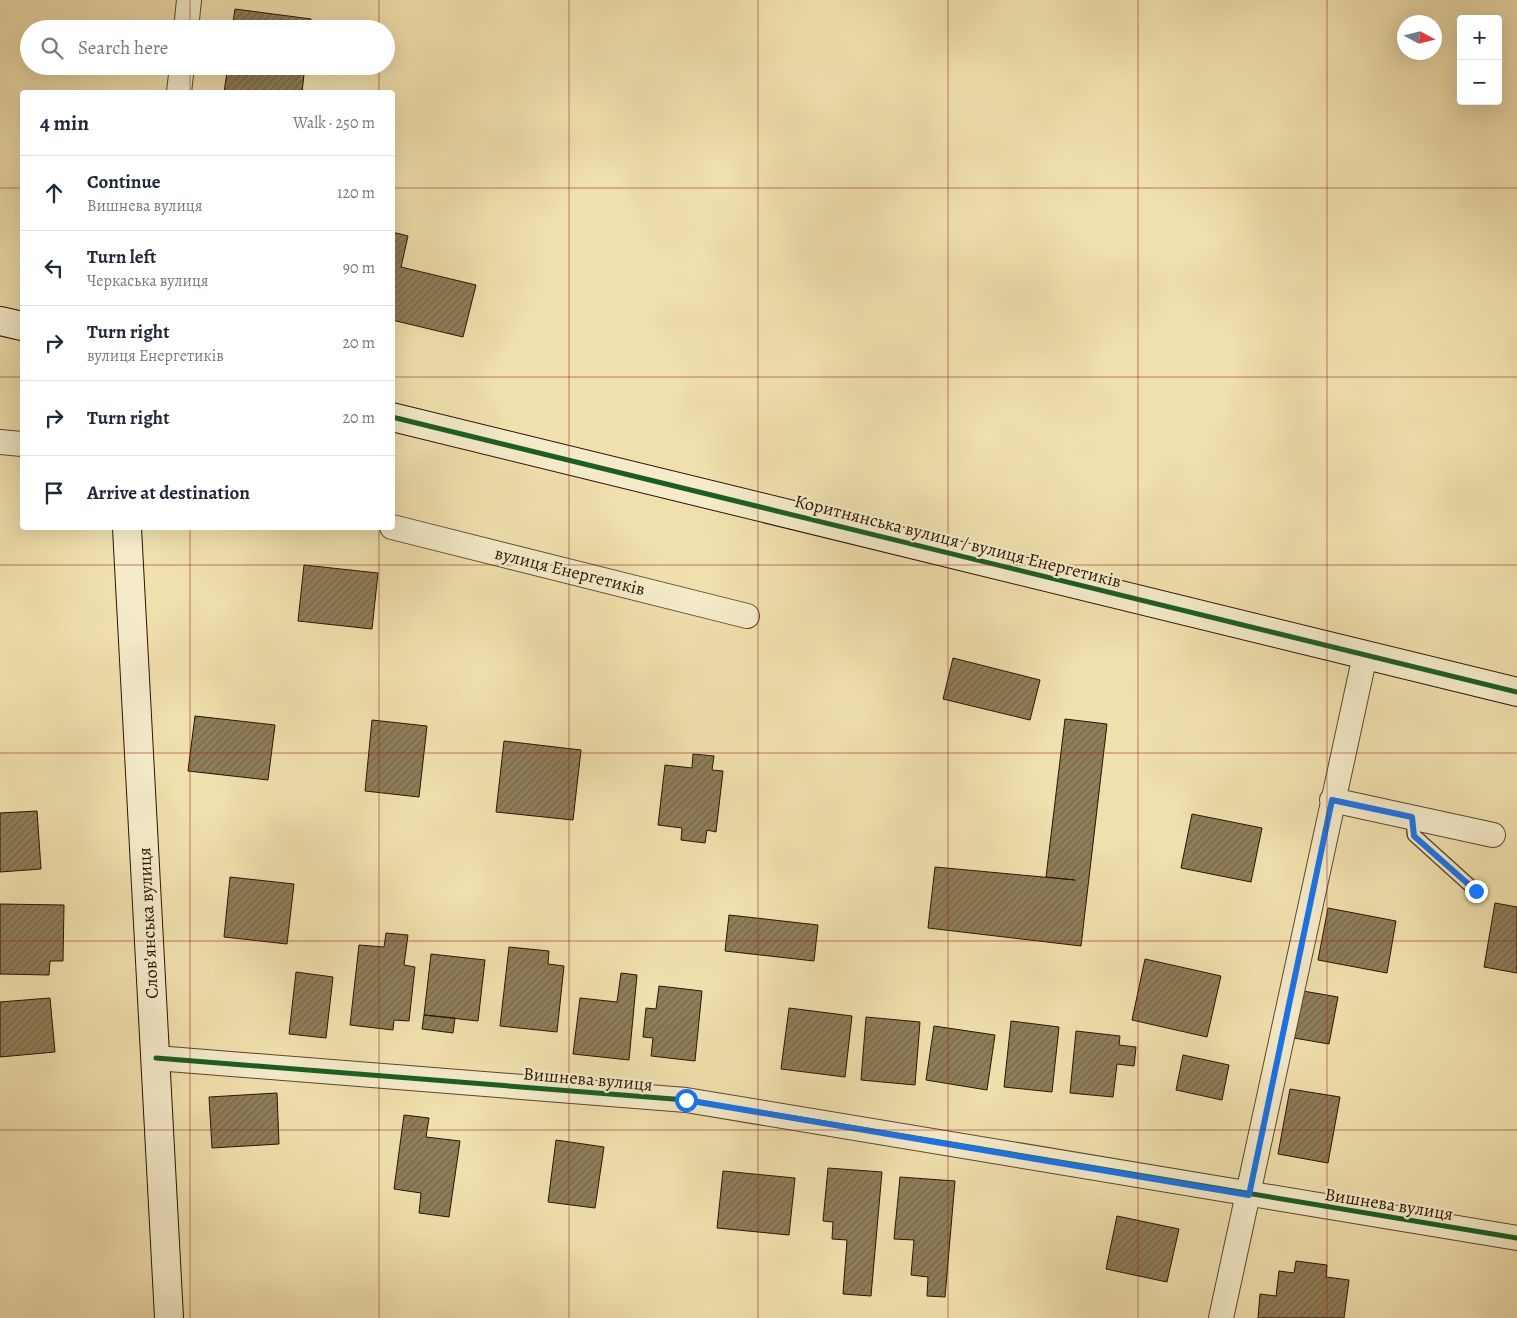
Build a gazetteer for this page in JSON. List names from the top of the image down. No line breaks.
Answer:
{"streets":{"street":["Коритнянська вулиця / вулиця Енергетиків","вулиця Енергетиків","Словʼянська вулиця","Вишнева вулиця"]},"crossings":[["Словʼянська вулиця","Вишнева вулиця"]],"north":"right","page":{"map_buttons":["+","−"],"search":"Search here","heading":["4 min","Walk · 250 m"],"list":[["Continue","Вишнева вулиця","120 m"],["Turn left","Черкаська вулиця","90 m"],["Turn right","вулиця Енергетиків","20 m"],["Turn right","20 m"],"Arrive at destination"]}}
